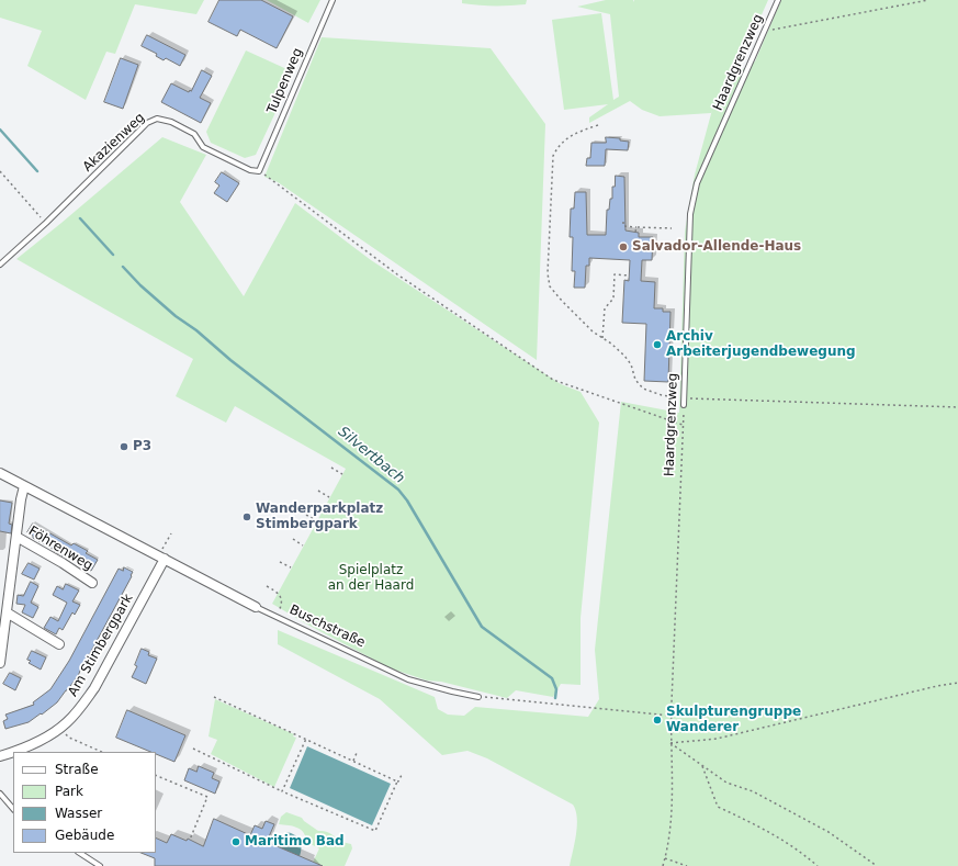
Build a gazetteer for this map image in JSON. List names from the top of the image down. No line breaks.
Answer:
{"streets":{"street":["Föhrenweg","Buschstraße","Am Stimbergpark"],"lane":["Haardgrenzweg","Tulpenweg","Akazienweg"]},"crossings":[["Tulpenweg","Akazienweg"],["Föhrenweg","Buschstraße"],["Buschstraße","Am Stimbergpark"]],"water":["Silvertbach"],"parks":["Spielplatz an der Haard"],"places":["Salvador-Allende-Haus","Archiv Arbeiterjugendbewegung","P3","Wanderparkplatz Stimbergpark","Skulpturengruppe Wanderer","Maritimo Bad"],"legend":["Straße","Park","Wasser","Gebäude"]}
